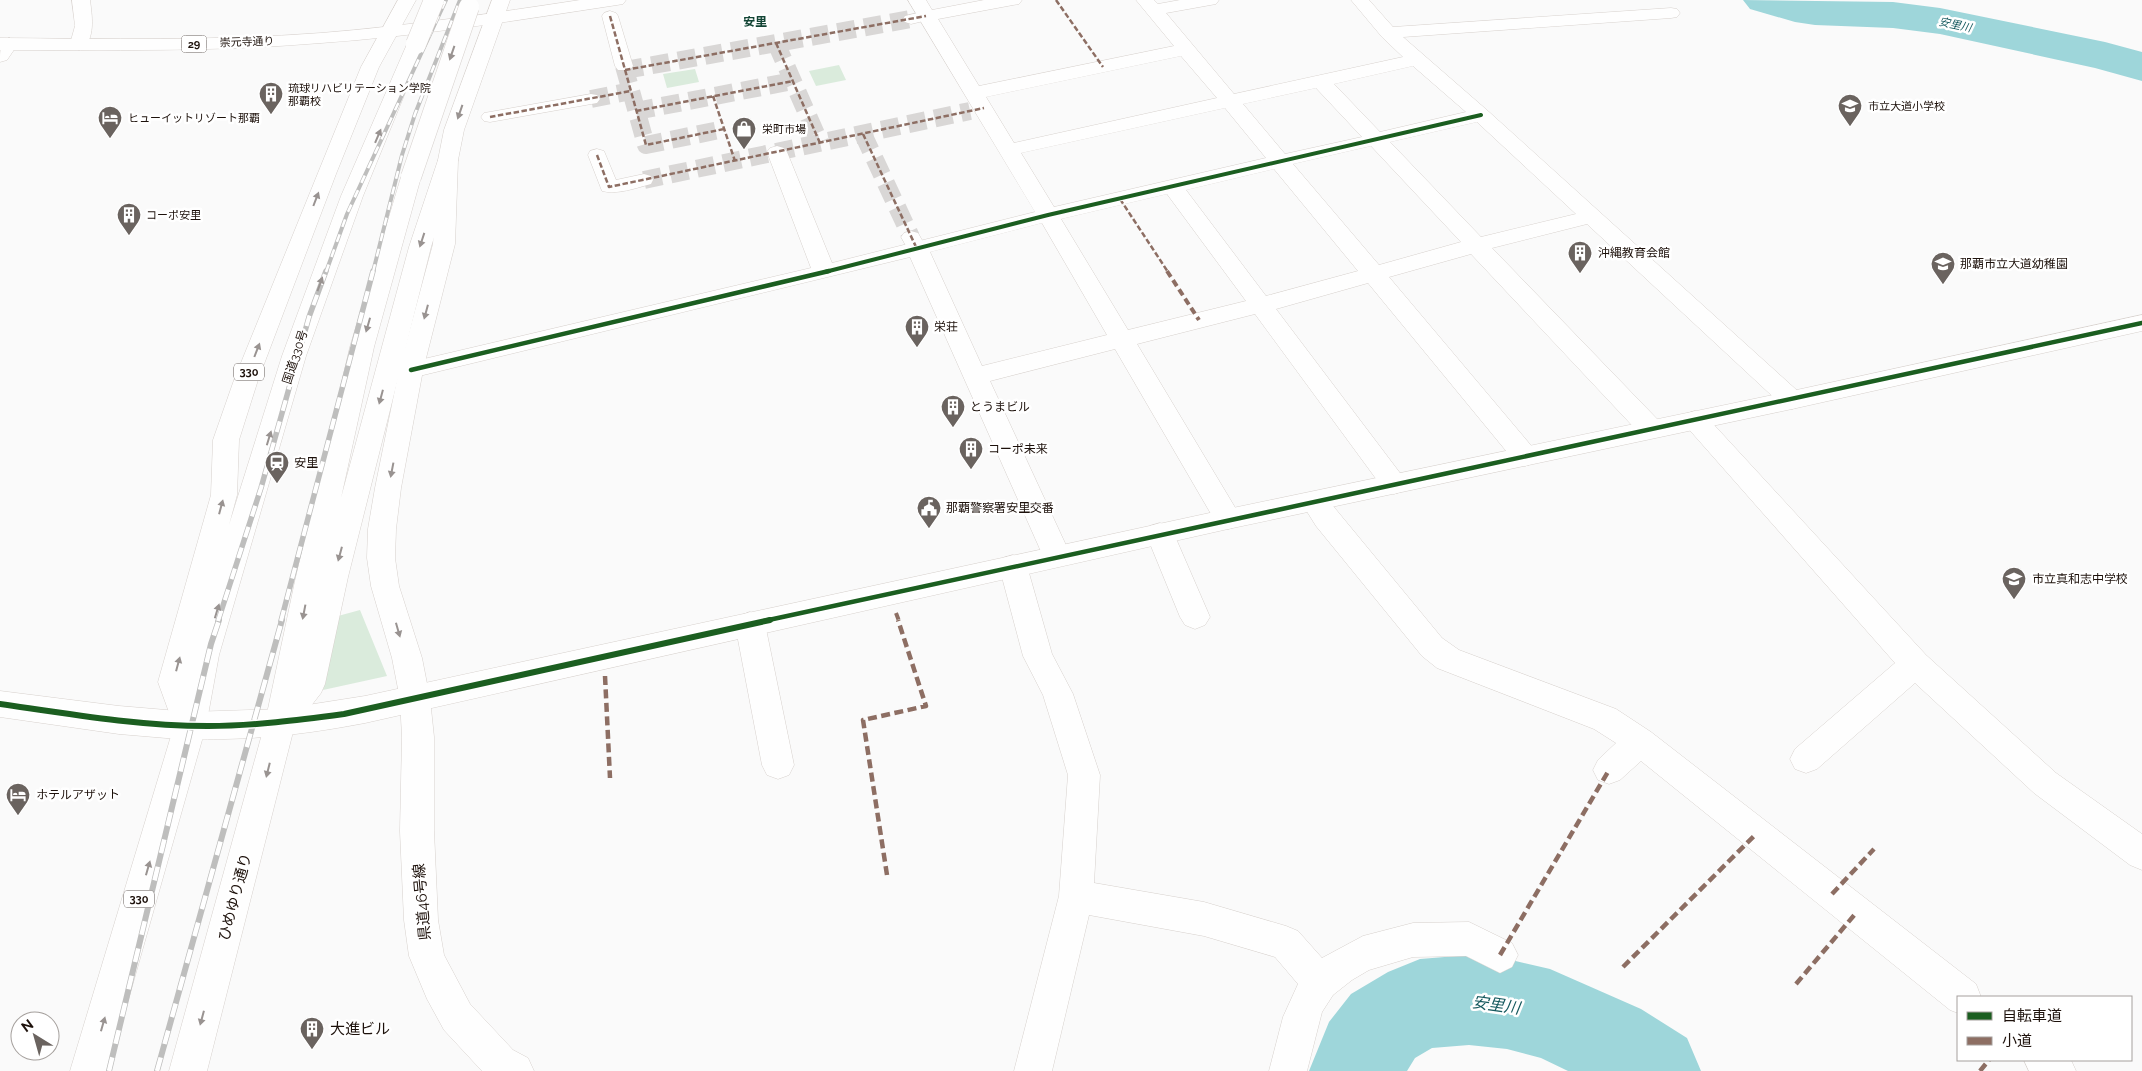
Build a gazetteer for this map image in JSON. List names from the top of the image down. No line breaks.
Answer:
{"streets":{"main road":["崇元寺通り","29","国道330号","330","ひめゆり通り","県道46号線"]},"crossings":[["崇元寺通り","29"],["崇元寺通り","330"],["国道330号","330"]],"districts":["安里"],"water":["安里川"],"places":{"building":["琉球リハビリテーション学院 那覇校","コーポ安里","沖縄教育会館","栄荘","とうまビル","コーポ未来","大進ビル"],"school or university":["市立大道小学校","那覇市立大道幼稚園","市立真和志中学校"],"hotel":["ヒューイットリゾート那覇","ホテルアザット"],"shop":["栄町市場"],"station":["安里"],"public building":["那覇警察署安里交番"]},"legend":["自転車道","小道"],"north":"top left"}
